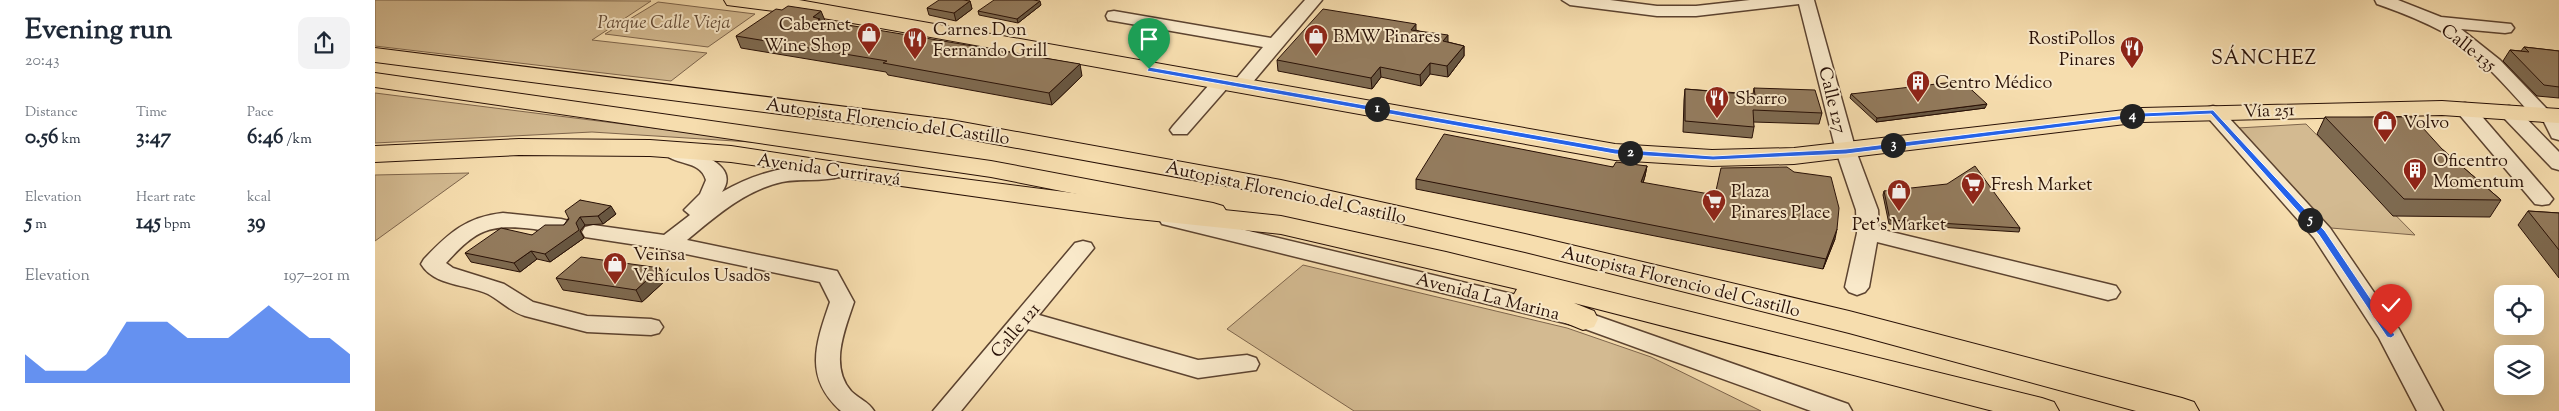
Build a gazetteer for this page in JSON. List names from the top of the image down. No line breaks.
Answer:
{"streets":{"main road":["Vía 251","Autopista Florencio del Castillo","Avenida Curriravá"],"street":["Calle 135","Calle 127","Avenida La Marina","Calle 121"]},"crossings":[["Calle 135","Vía 251"],["Calle 127","Vía 251"],["Autopista Florencio del Castillo","Avenida Curriravá"],["Avenida Curriravá","Avenida La Marina"]],"districts":["SÁNCHEZ"],"parks":["Parque Calle Vieja"],"places":{"shop":["Cabernet Wine Shop","BMW Pinares","Volvo","Pet's Market","Veinsa Vehículos Usados"],"restaurant":["Carnes Don Fernando Grill","RostiPollos Pinares","Sbarro"],"building":["Centro Médico","Oficentro Momentum"],"supermarket":["Fresh Market","Plaza Pinares Place"]},"page":{"heading":["Evening run","20:43"],"stats":[["Distance","0.56 km"],["Time","3:47"],["Pace","6:46 /km"],["Elevation","5 m"],["Heart rate","145 bpm"],["kcal","39"]],"pins":["1","4","3","2","5"],"chart":["Elevation","197–201 m"]}}
